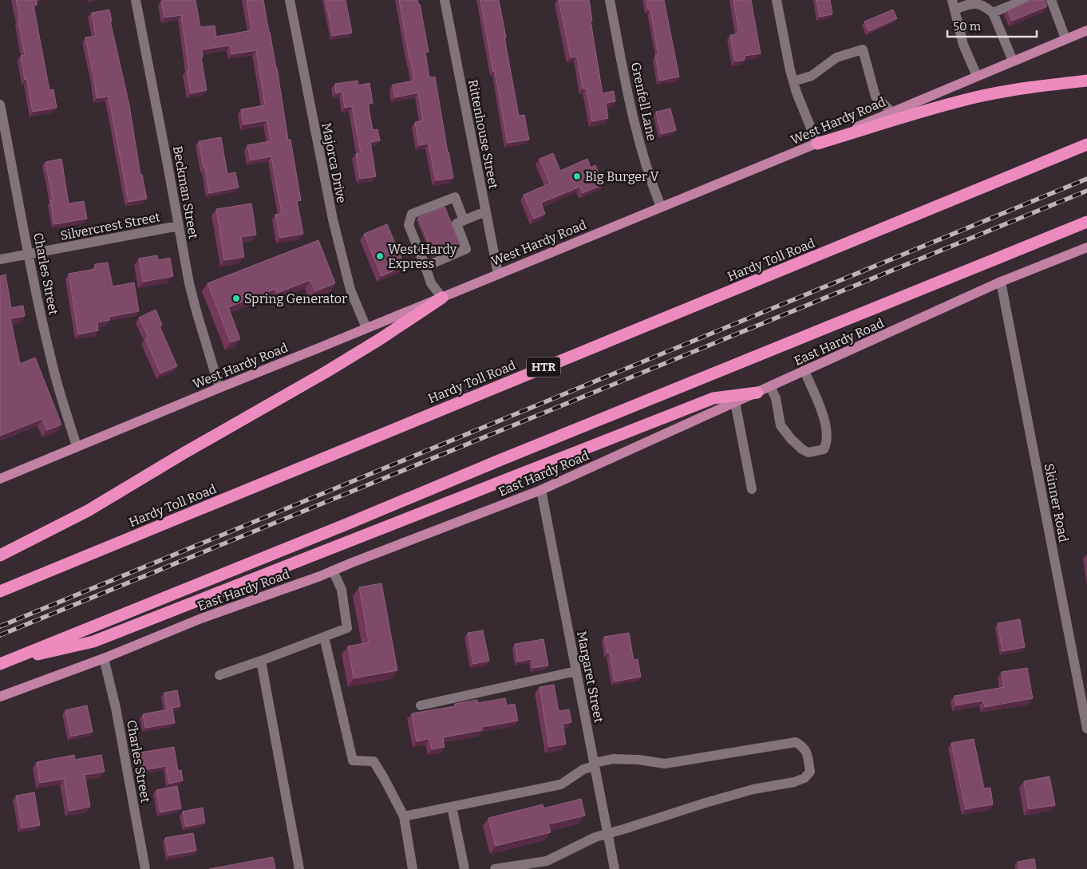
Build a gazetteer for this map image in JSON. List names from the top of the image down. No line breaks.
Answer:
{"streets":{"highway":["Hardy Toll Road","HTR"],"main road":["West Hardy Road","East Hardy Road"],"street":["Grenfell Lane","Rittenhouse Street","Majorca Drive","Beckman Street","Silvercrest Street","Charles Street","Skinner Road","Margaret Street"]},"crossings":[["Grenfell Lane","West Hardy Road"],["West Hardy Road","Rittenhouse Street"],["West Hardy Road","Majorca Drive"],["West Hardy Road","Beckman Street"],["West Hardy Road","Charles Street"],["Beckman Street","Silvercrest Street"],["Silvercrest Street","Charles Street"],["Charles Street","East Hardy Road"],["East Hardy Road","Skinner Road"],["East Hardy Road","Margaret Street"]],"places":["Big Burger V","West Hardy Express","Spring Generator"],"scale_bar":"50 m"}
